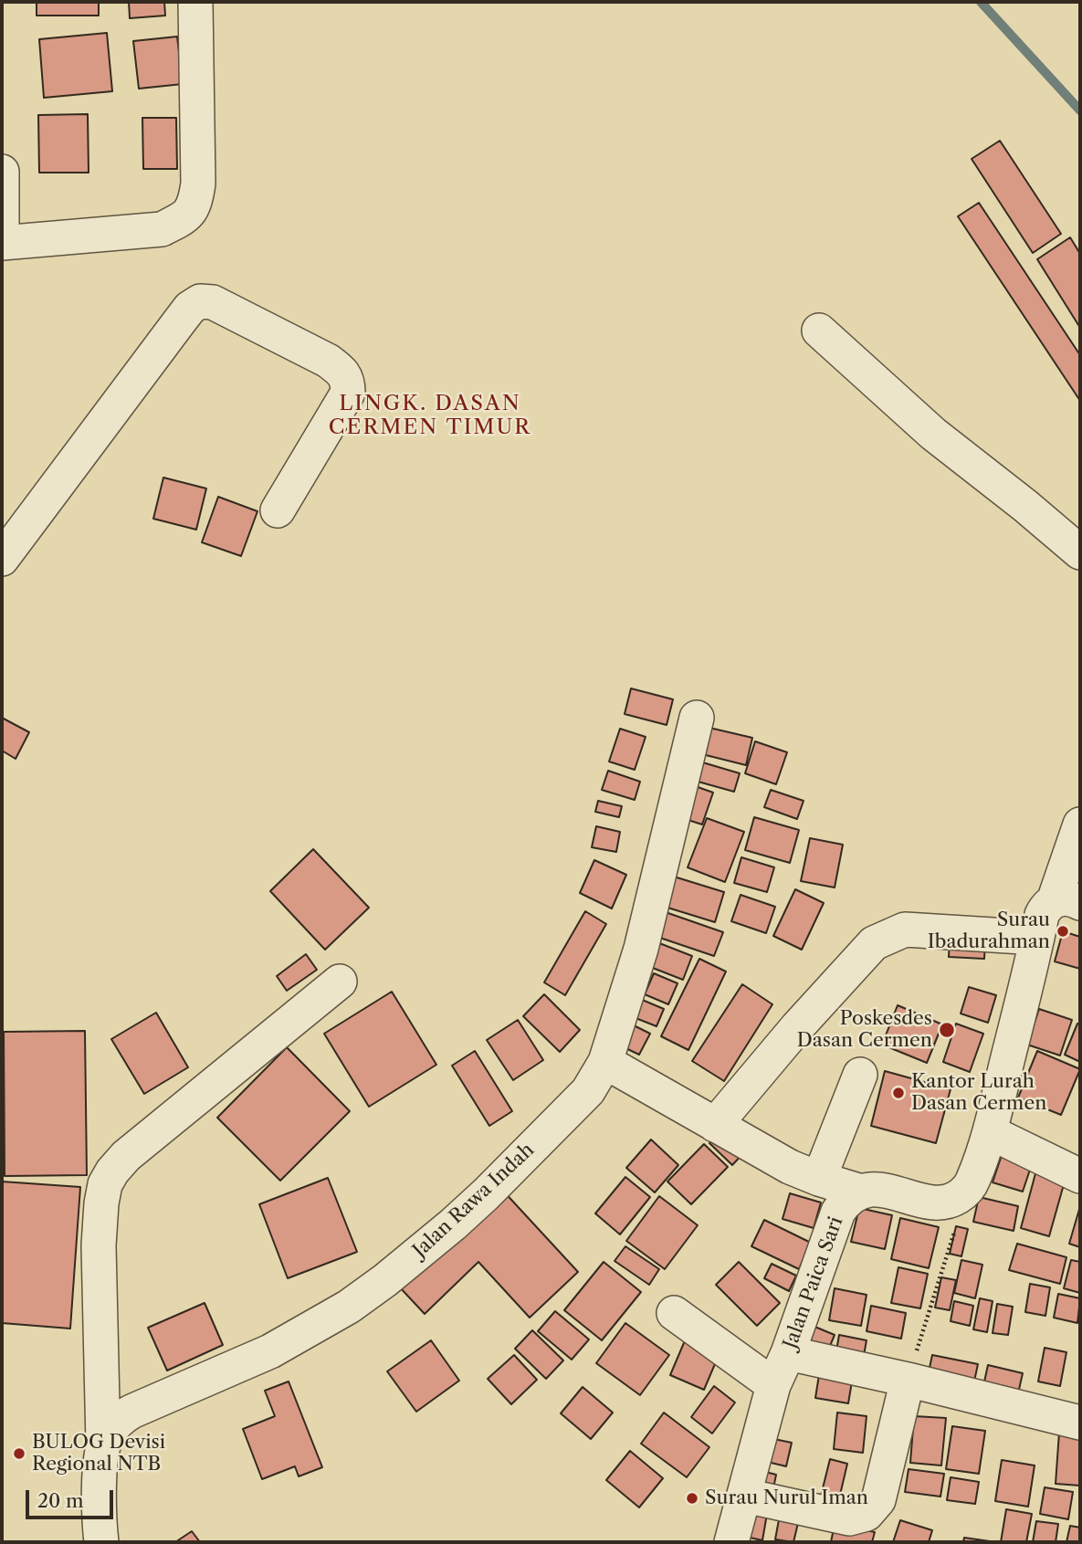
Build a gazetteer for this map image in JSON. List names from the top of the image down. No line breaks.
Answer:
{"streets":{"street":["Jalan Rawa Indah","Jalan Paica Sari"]},"districts":["LINGK. DASAN CERMEN TIMUR"],"places":["Surau Ibadurahman","Poskesdes Dasan Cermen","Kantor Lurah Dasan Cermen","BULOG Devisi Regional NTB","Surau Nurul Iman"],"scale_bar":"20 m"}
